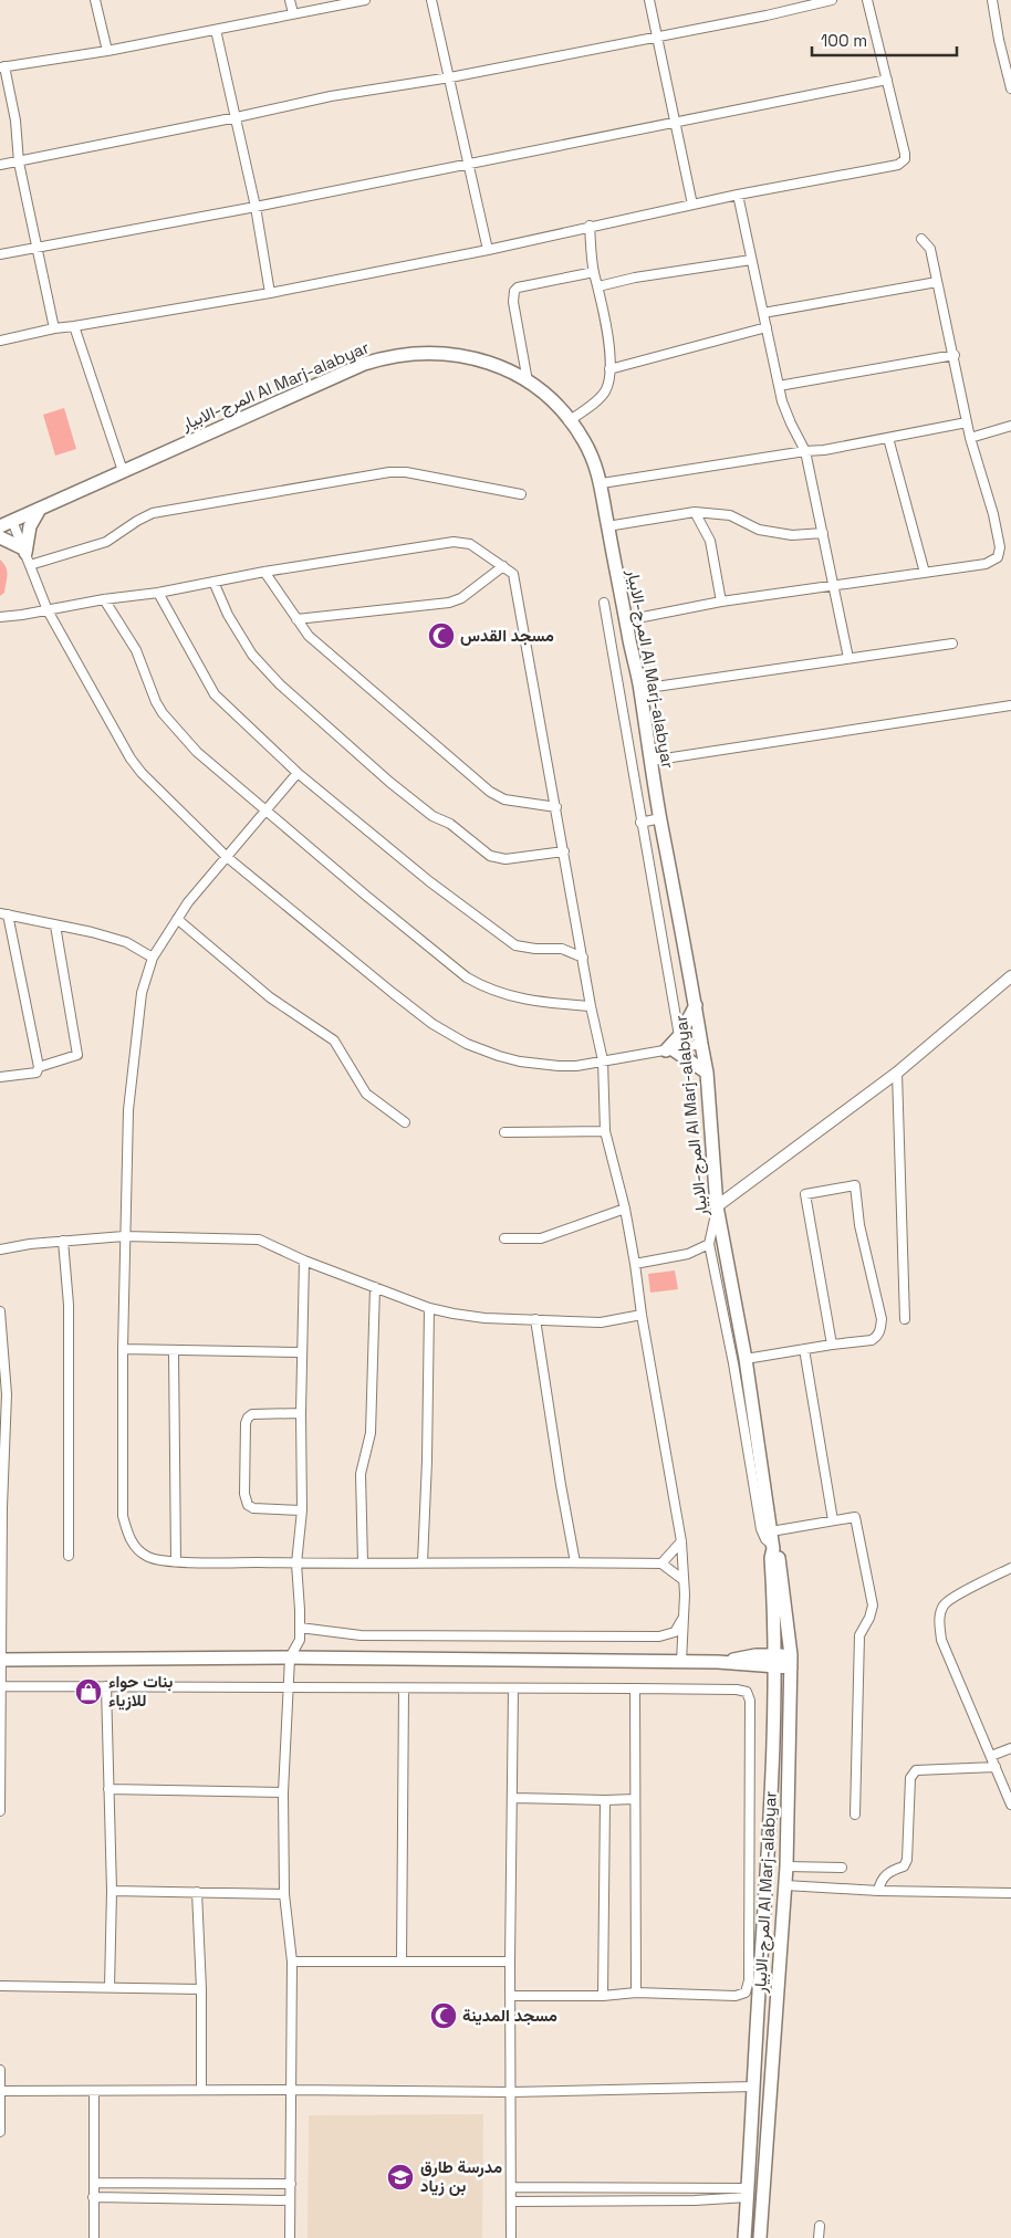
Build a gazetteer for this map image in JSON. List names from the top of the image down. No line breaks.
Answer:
{"streets":{"main road":["المرج-الابيار Al Marj-alabyar"]},"places":{"mosque":["مسجد القدس","مسجد المدينة"],"shop":["بنات حواء للازياء"],"school or university":["مدرسة طارق بن زياد"]},"scale_bar":"100 m"}
